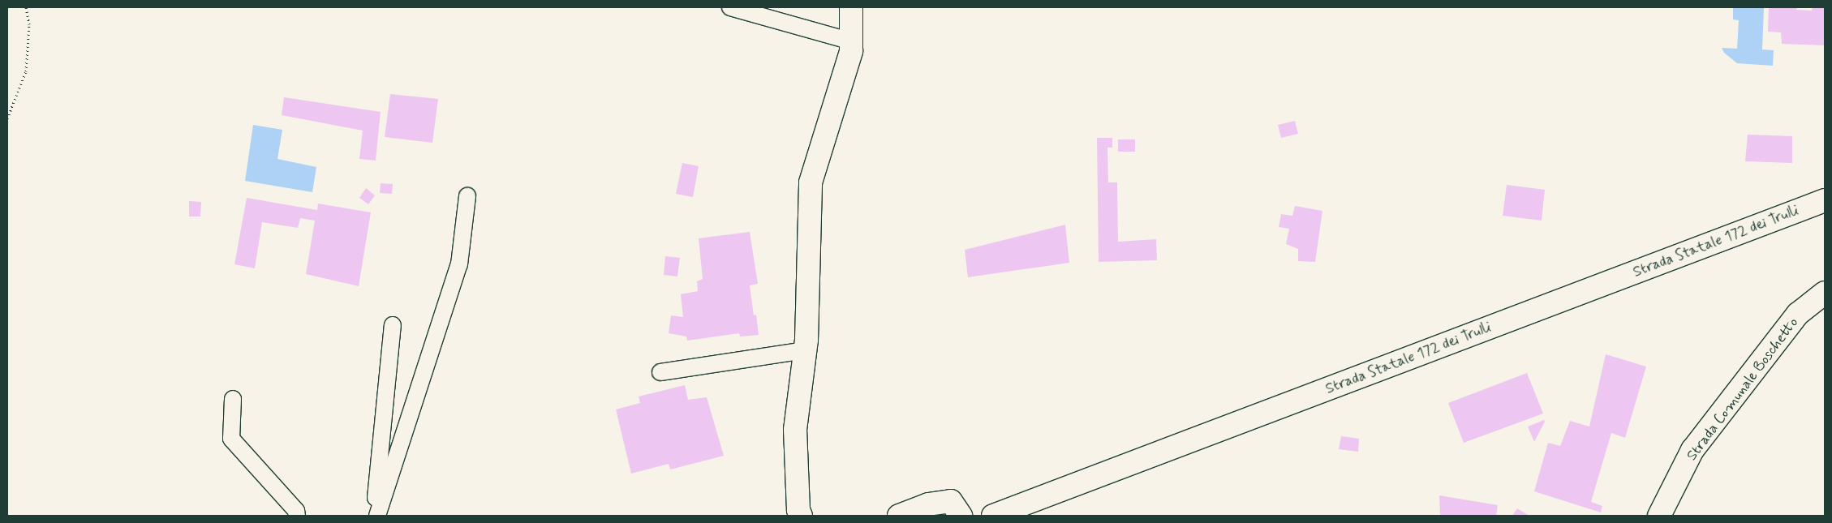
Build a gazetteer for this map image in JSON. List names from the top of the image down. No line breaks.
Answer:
{"streets":{"main road":["Strada Statale 172 dei Trulli","Strada Comunale Boschetto"]}}
